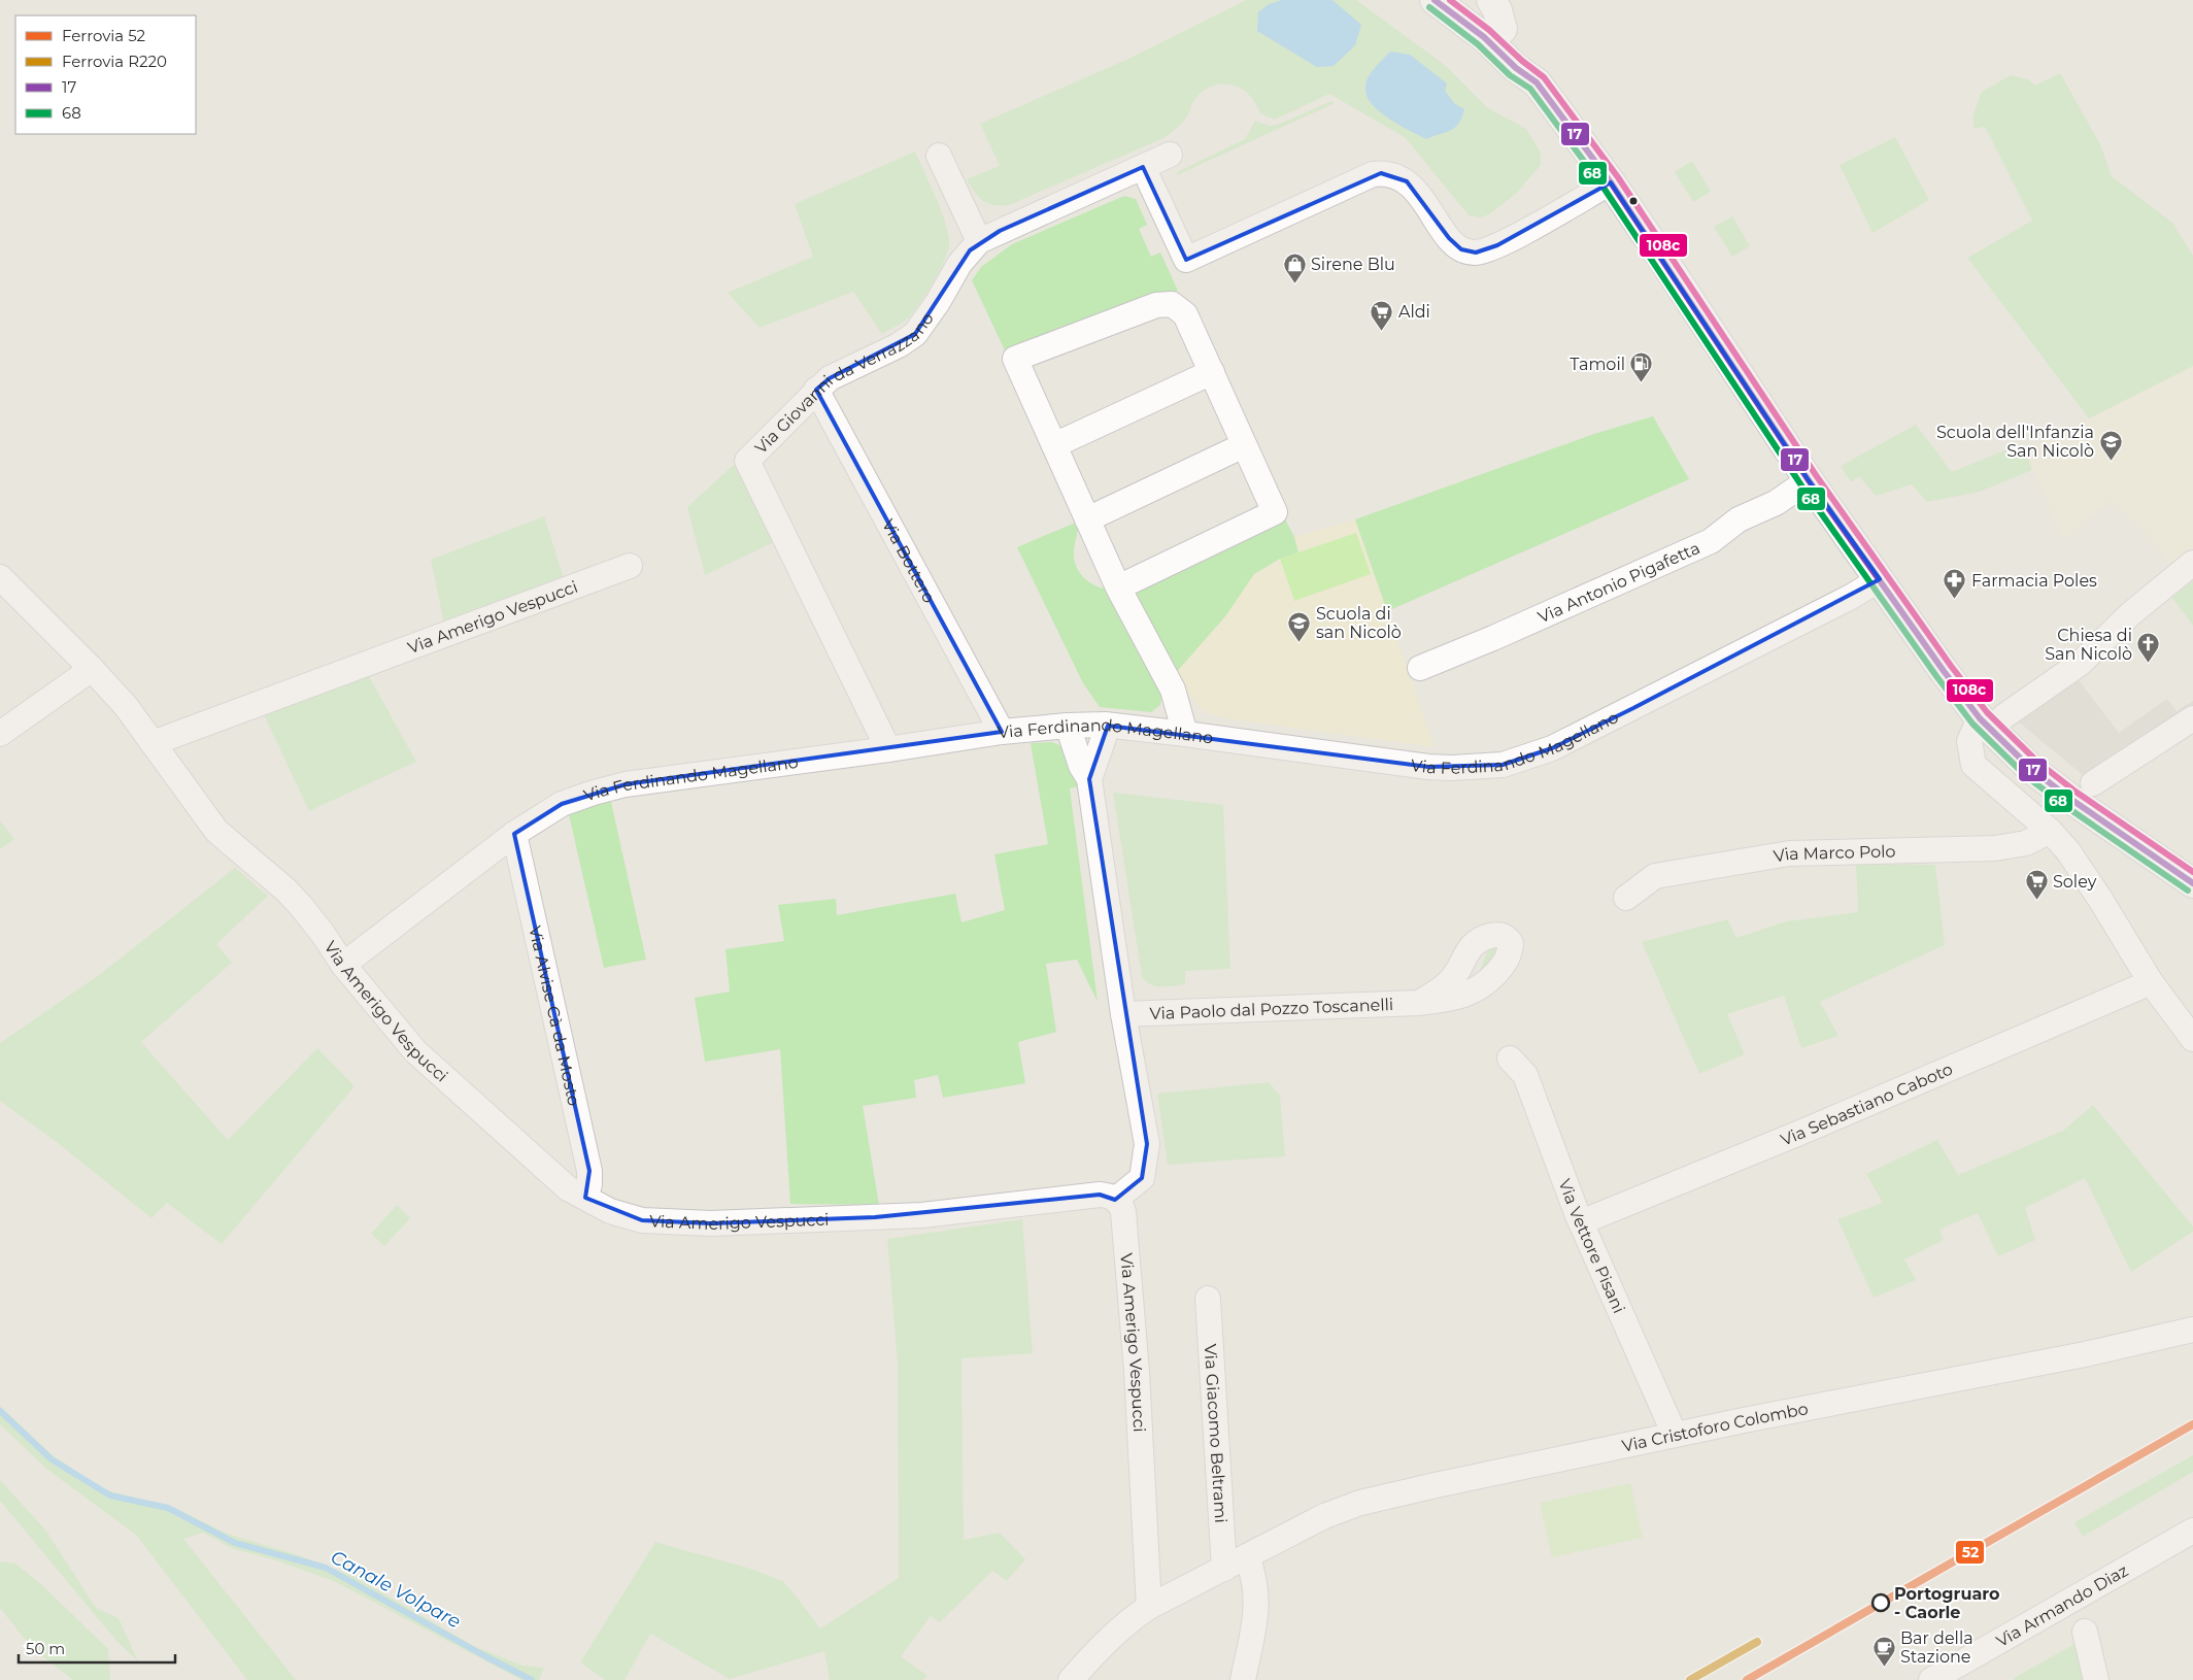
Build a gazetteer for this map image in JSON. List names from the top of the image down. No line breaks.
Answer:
{"streets":{"street":["Via Giovanni da Verrazzano","Via Bottero","Via Antonio Pigafetta","Via Amerigo Vespucci","Via Ferdinando Magellano","Via Marco Polo","Via Paolo dal Pozzo Toscanelli","Via Alvise Cà da Mosto","Via Sebastiano Caboto","Via Vettore Pisani","Via Cristoforo Colombo","Via Giacomo Beltrami","Via Armando Diaz"]},"crossings":[["Via Giovanni da Verrazzano","Via Bottero"],["Via Giovanni da Verrazzano","Via Ferdinando Magellano"],["Via Bottero","Via Ferdinando Magellano"],["Via Amerigo Vespucci","Via Ferdinando Magellano"],["Via Amerigo Vespucci","Via Paolo dal Pozzo Toscanelli"],["Via Amerigo Vespucci","Via Alvise Cà da Mosto"],["Via Amerigo Vespucci","Via Cristoforo Colombo"],["Via Ferdinando Magellano","Via Paolo dal Pozzo Toscanelli"],["Via Ferdinando Magellano","Via Alvise Cà da Mosto"],["Via Sebastiano Caboto","Via Vettore Pisani"],["Via Vettore Pisani","Via Cristoforo Colombo"],["Via Cristoforo Colombo","Via Giacomo Beltrami"]],"water":["Canale Volpare"],"places":{"shop":["Sirene Blu"],"supermarket":["Aldi","Soley"],"fuel station":["Tamoil"],"school or university":["Scuola dell'Infanzia San Nicolò","Scuola di san Nicolò"],"pharmacy":["Farmacia Poles"],"church":["Chiesa di San Nicolò"],"other":["Portogruaro - Caorle"],"cafe":["Bar della Stazione"]},"lines":["transit line 17","transit line 108c","transit line 68","rail line 52","rail line R220"],"legend":["Ferrovia 52","Ferrovia R220","17","68"],"scale_bar":"50 m"}
